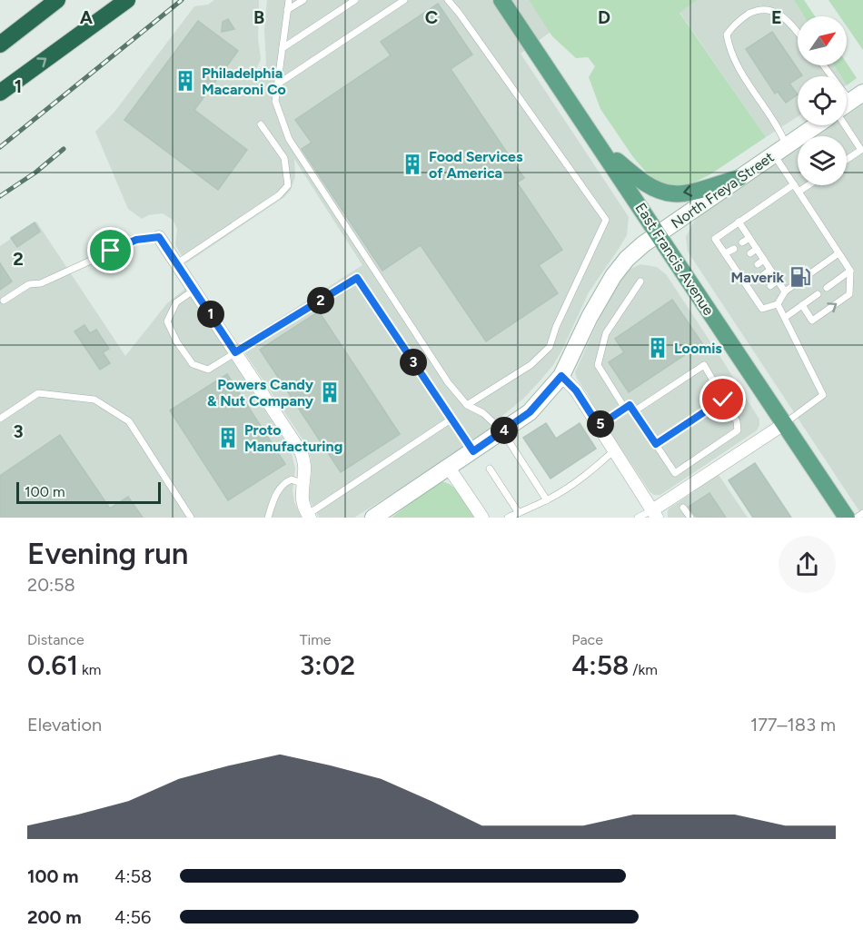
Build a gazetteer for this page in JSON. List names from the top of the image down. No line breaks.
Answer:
{"streets":{"main road":["East Francis Avenue"],"street":["North Freya Street"]},"crossings":[["North Freya Street","East Francis Avenue"]],"places":{"building":["Philadelphia Macaroni Co","Food Services of America","Loomis","Powers Candy & Nut Company","Proto Manufacturing"],"fuel station":["Maverik"]},"scale_bar":"100 m","north":"top right","page":{"pins":["2","1","3","5","4"],"scale":"100 m","heading":["Evening run","20:58"],"stats":[["Distance","0.61 km"],["Time","3:02"],["Pace","4:58 /km"]],"chart":["Elevation","177–183 m"],"list":[{"name":"100 m","note":"4:58"},{"name":"200 m","note":"4:56"}]},"grid":{"columns":["A","B","C","D","E"],"rows":["1","2","3"]}}
